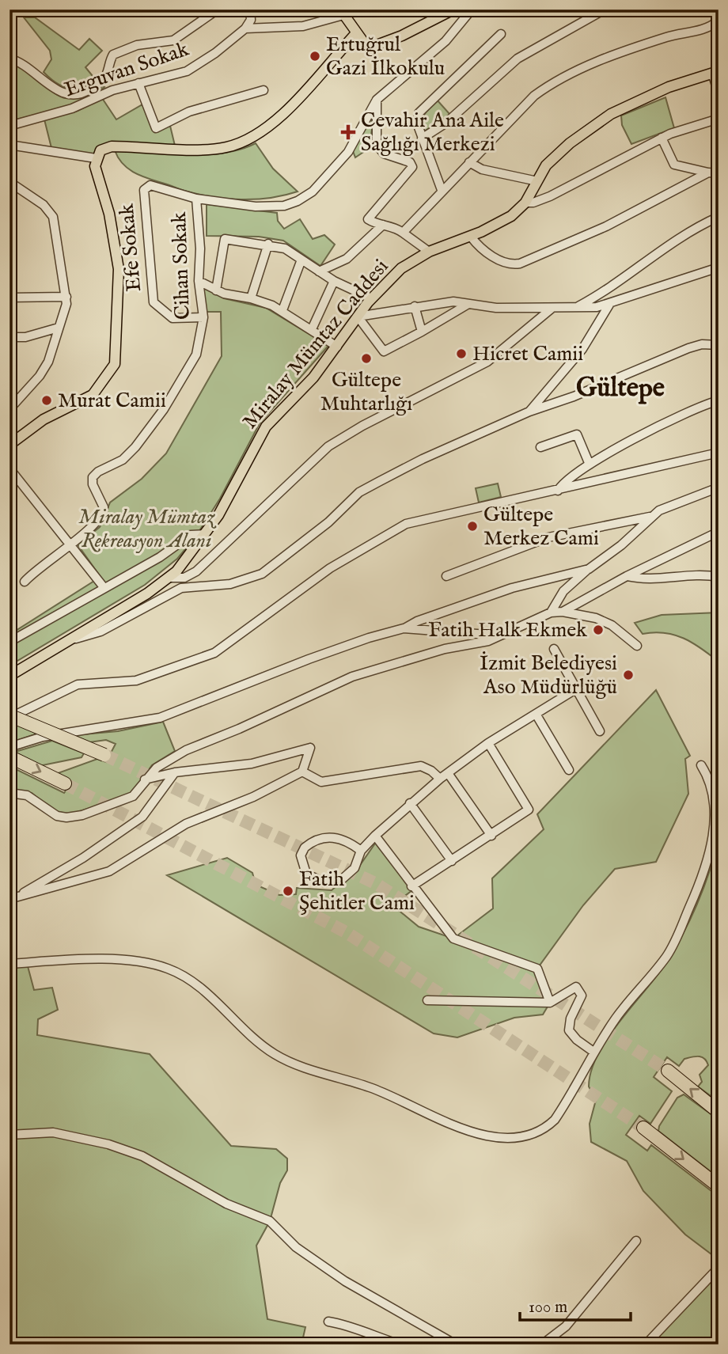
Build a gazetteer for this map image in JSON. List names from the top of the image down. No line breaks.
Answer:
{"streets":{"main road":["Miralay Mümtaz Caddesi"],"street":["Erguvan Sokak","Efe Sokak","Cihan Sokak"]},"crossings":[["Efe Sokak","Cihan Sokak"]],"districts":["Gültepe"],"parks":["Miralay Mümtaz Rekreasyon Alanı"],"places":{"other":["Ertuğrul Gazi İlkokulu","Hicret Camii","Gültepe Muhtarlığı","Murat Camii","Gültepe Merkez Cami","Fatih Halk Ekmek","İzmit Belediyesi Aso Müdürlüğü","Fatih Şehitler Cami"],"health":["Cevahir Ana Aile Sağlığı Merkezi"]},"scale_bar":"100 m"}
